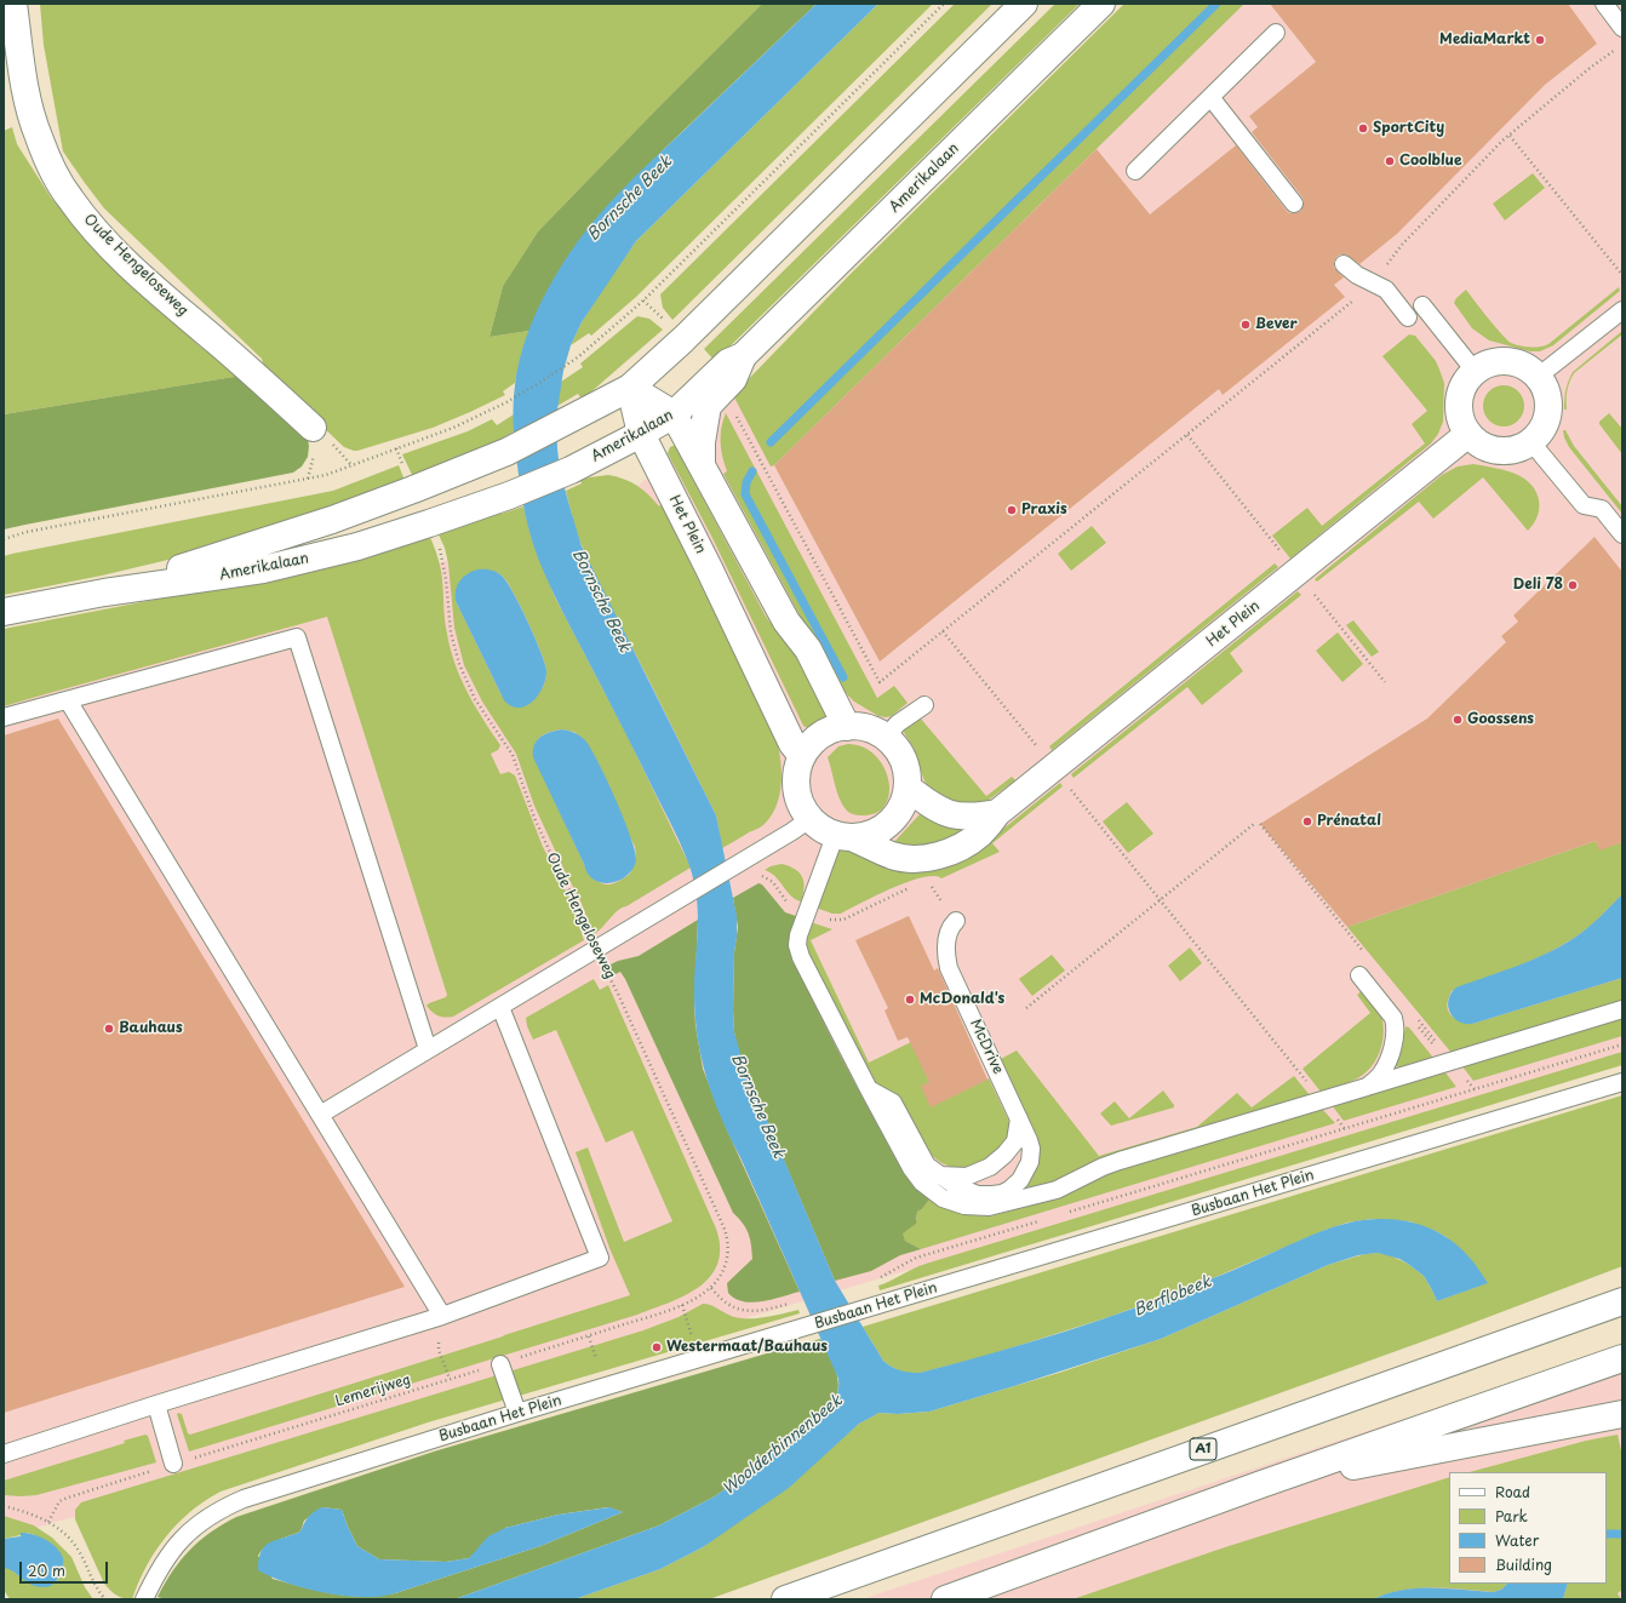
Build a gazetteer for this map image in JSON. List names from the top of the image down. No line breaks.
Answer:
{"streets":{"main road":["Amerikalaan","Oude Hengeloseweg","Het Plein","A1"],"lane":["McDrive","Busbaan Het Plein"],"path":["Lemerijweg"]},"crossings":[["Amerikalaan","Het Plein"],["Oude Hengeloseweg","Lemerijweg"]],"water":["Bornsche Beek","Berflobeek","Woolderbinnenbeek"],"places":["MediaMarkt","SportCity","Coolblue","Bever","Praxis","Deli 78","Goossens","Prénatal","McDonald's","Bauhaus","Westermaat/Bauhaus"],"legend":["Road","Park","Water","Building"],"scale_bar":"20 m"}
